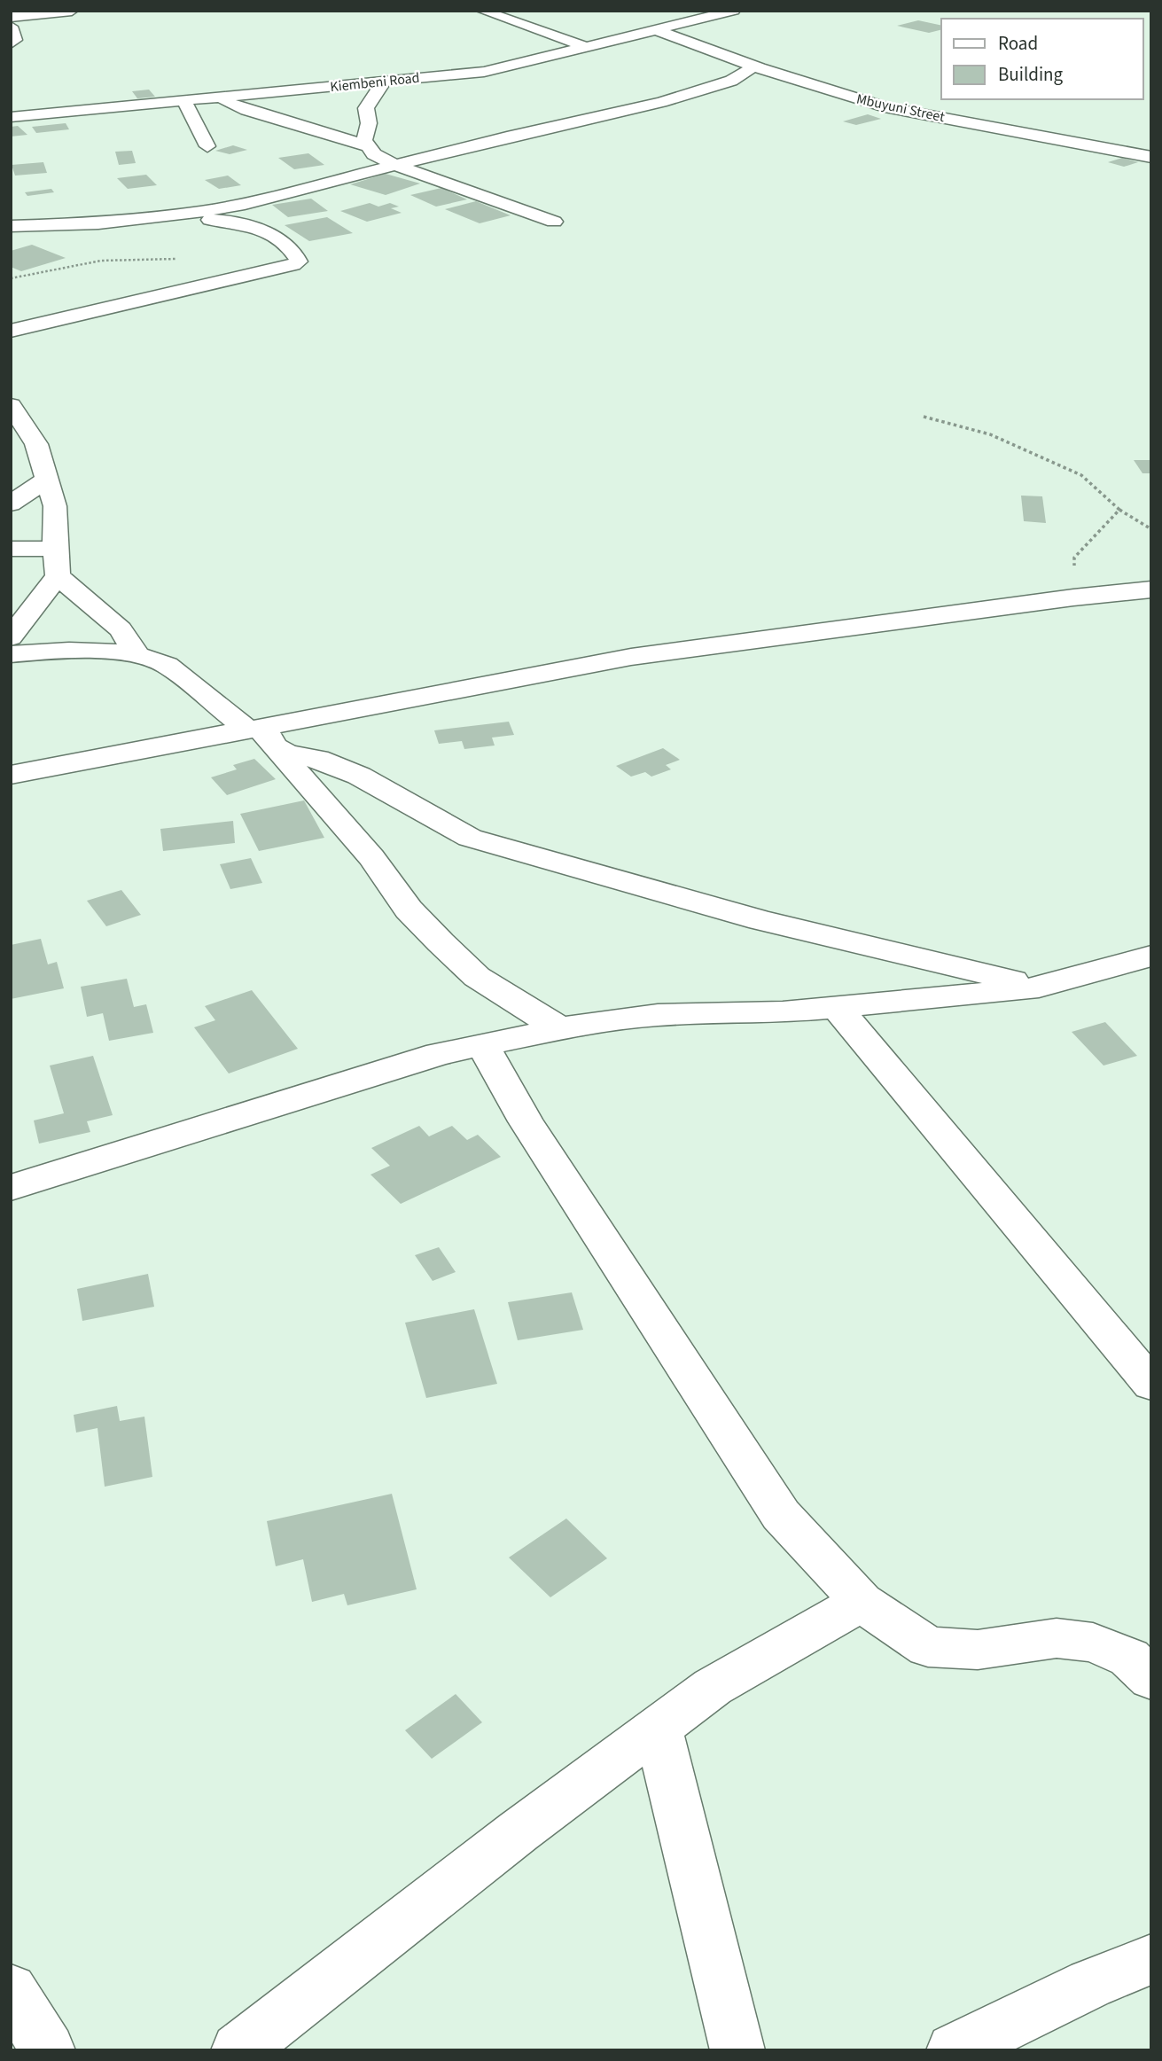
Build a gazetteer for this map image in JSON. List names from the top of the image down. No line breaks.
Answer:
{"streets":{"street":["Kiembeni Road","Mbuyuni Street"]},"crossings":[["Kiembeni Road","Mbuyuni Street"]],"legend":["Road","Building"]}
